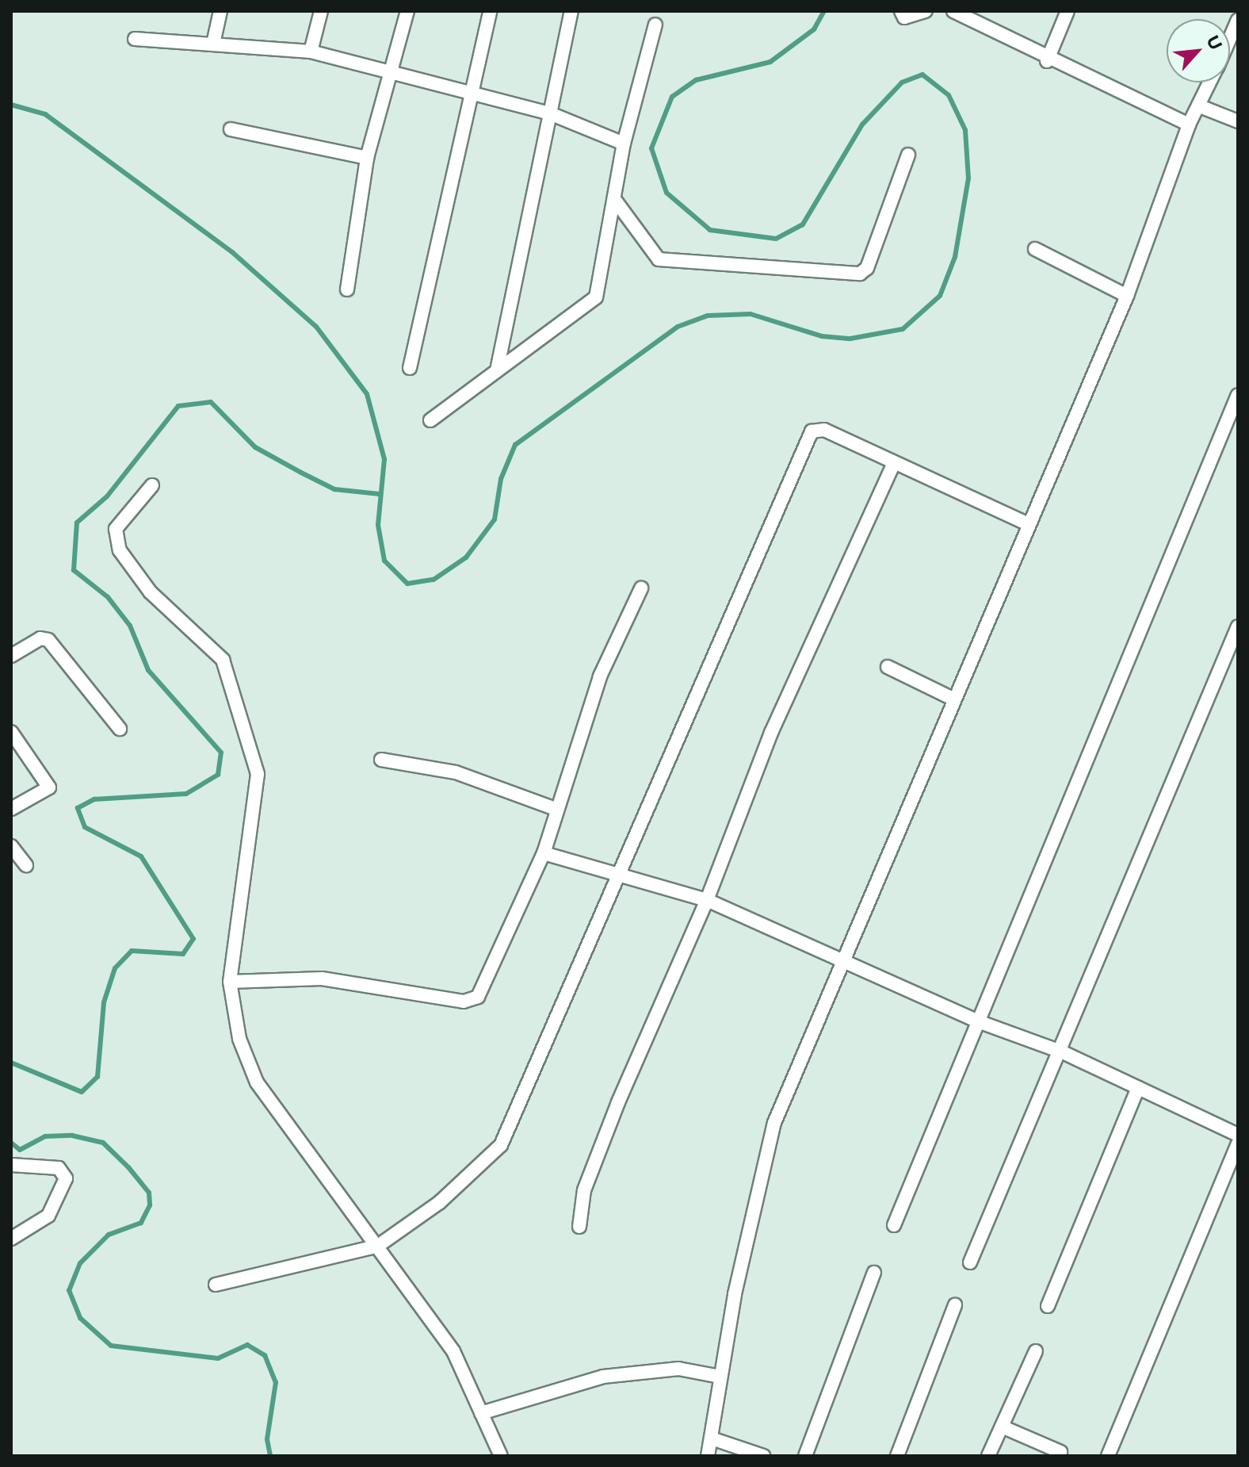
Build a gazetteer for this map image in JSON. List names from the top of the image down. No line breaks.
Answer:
{"north":"top right"}
